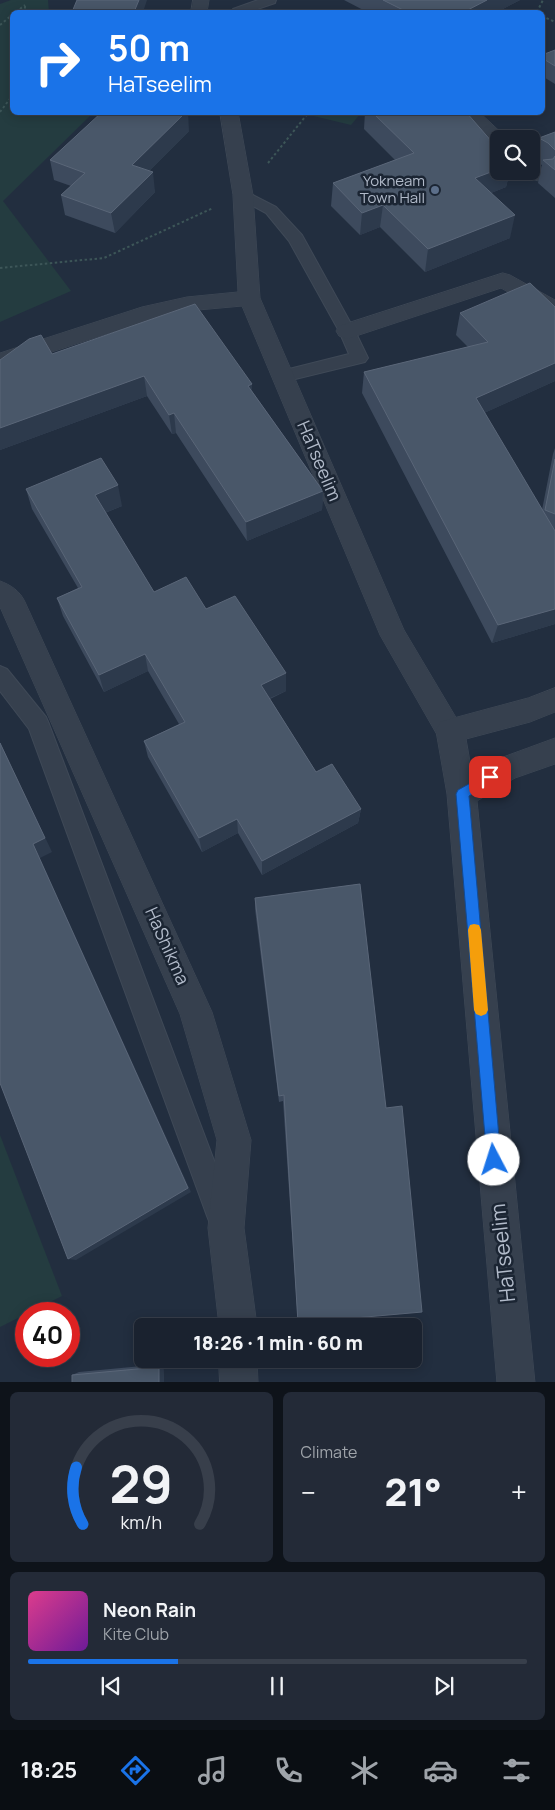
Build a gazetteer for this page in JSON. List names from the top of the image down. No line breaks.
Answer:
{"streets":{"street":["HaTseelim","HaShikma"]},"places":["Yokneam Town Hall"],"page":{"turn":["50 m","HaTseelim"],"limit":"40","trip":"18:26 · 1 min · 60 m","tile":"Climate","heat":["−","21°","+"],"song":["Neon Rain","Kite Club"],"tabs":"18:25","gauge":["29","km/h"]}}
